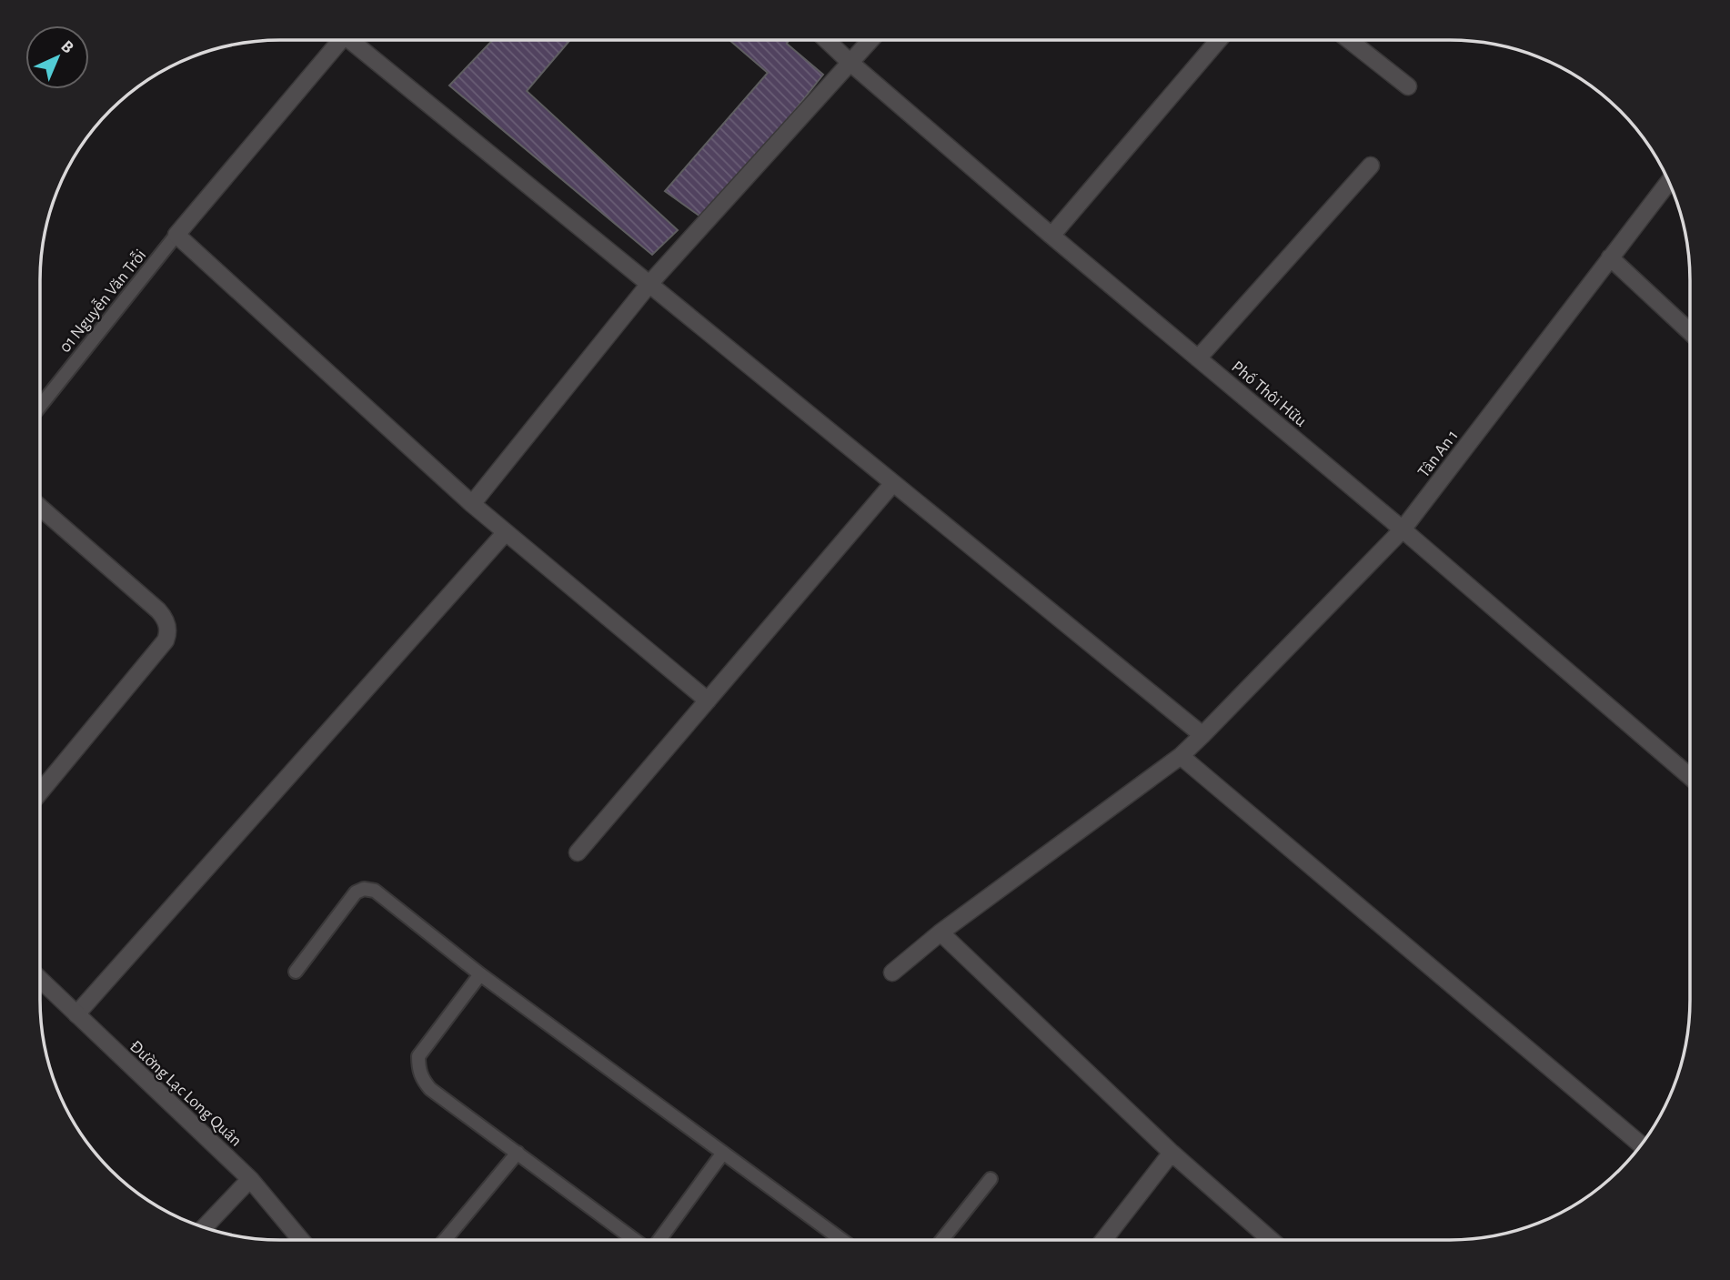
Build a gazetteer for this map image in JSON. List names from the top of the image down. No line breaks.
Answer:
{"streets":{"street":["Phố Thôi Hữu","Tân An 1","Đường Lạc Long Quân"],"lane":["01 Nguyễn Văn Trỗi"]},"crossings":[["Phố Thôi Hữu","Tân An 1"]],"north":"top right"}
